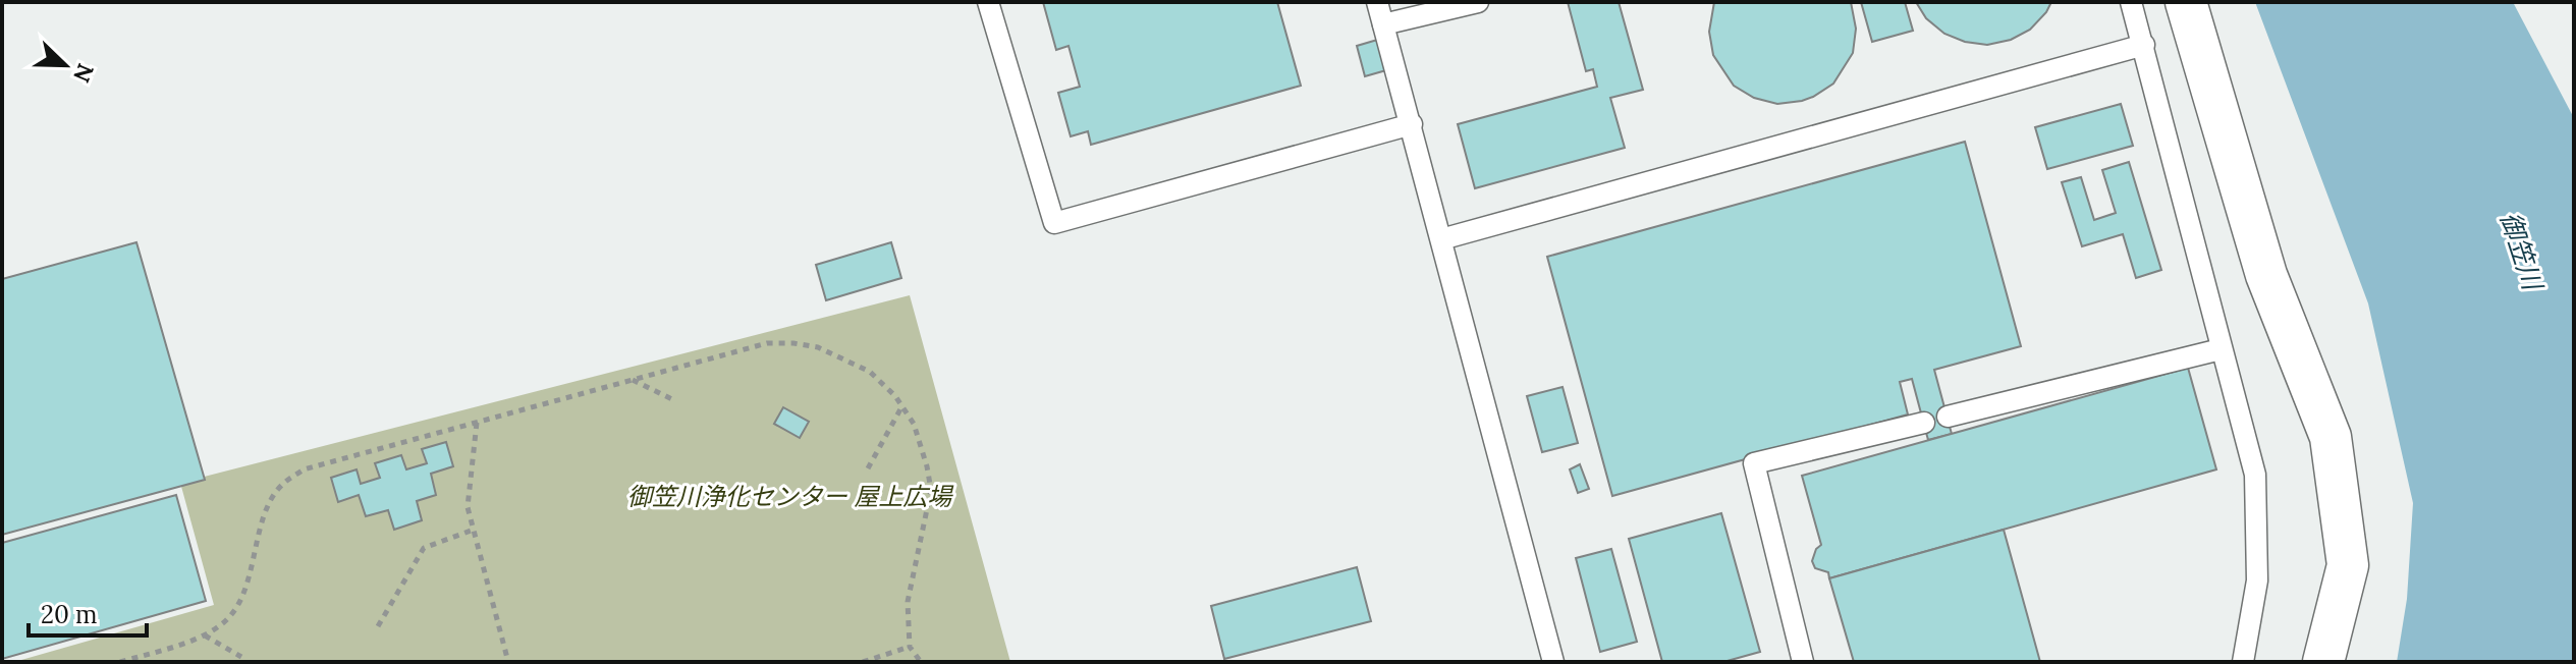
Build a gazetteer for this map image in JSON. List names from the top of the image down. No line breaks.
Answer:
{"water":["御笠川"],"parks":["御笠川浄化センター 屋上広場"],"scale_bar":"20 m","north":"bottom right"}
